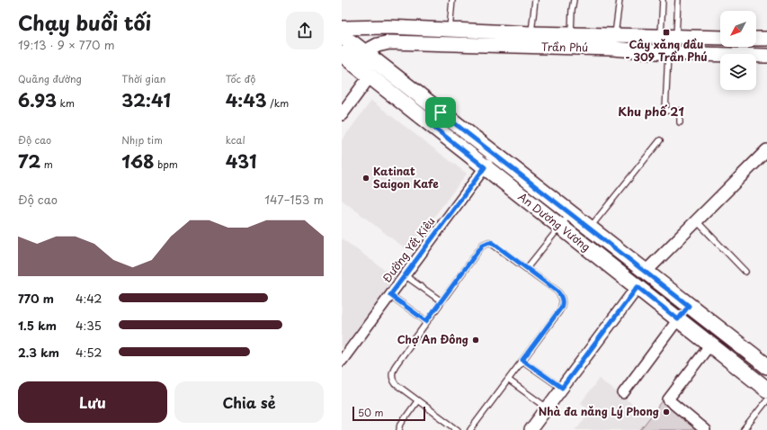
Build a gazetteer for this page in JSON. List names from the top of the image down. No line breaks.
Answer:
{"streets":{"main road":["Trần Phú","An Dương Vương"],"street":["Đường Yết Kiêu"]},"crossings":[["Trần Phú","An Dương Vương"],["An Dương Vương","Đường Yết Kiêu"]],"districts":["Khu phố 21"],"places":{"transit":["Cây xăng dầu - 309 Trần Phú"],"other":["Katinat Saigon Kafe","Chợ An Đông","Nhà đa năng Lý Phong"]},"scale_bar":"50 m","north":"bottom left","page":{"heading":["Chạy buổi tối","19:13 · 9 × 770 m"],"stats":[["Quãng đường","6.93 km"],["Thời gian","32:41"],["Tốc độ","4:43 /km"],["Độ cao","72 m"],["Nhịp tim","168 bpm"],["kcal","431"]],"chart":["Độ cao","147–153 m"],"list":[{"name":"770 m","note":"4:42"},{"name":"1.5 km","note":"4:35"},{"name":"2.3 km","note":"4:52"}],"buttons":["Lưu","Chia sẻ"],"scale":"50 m"}}
